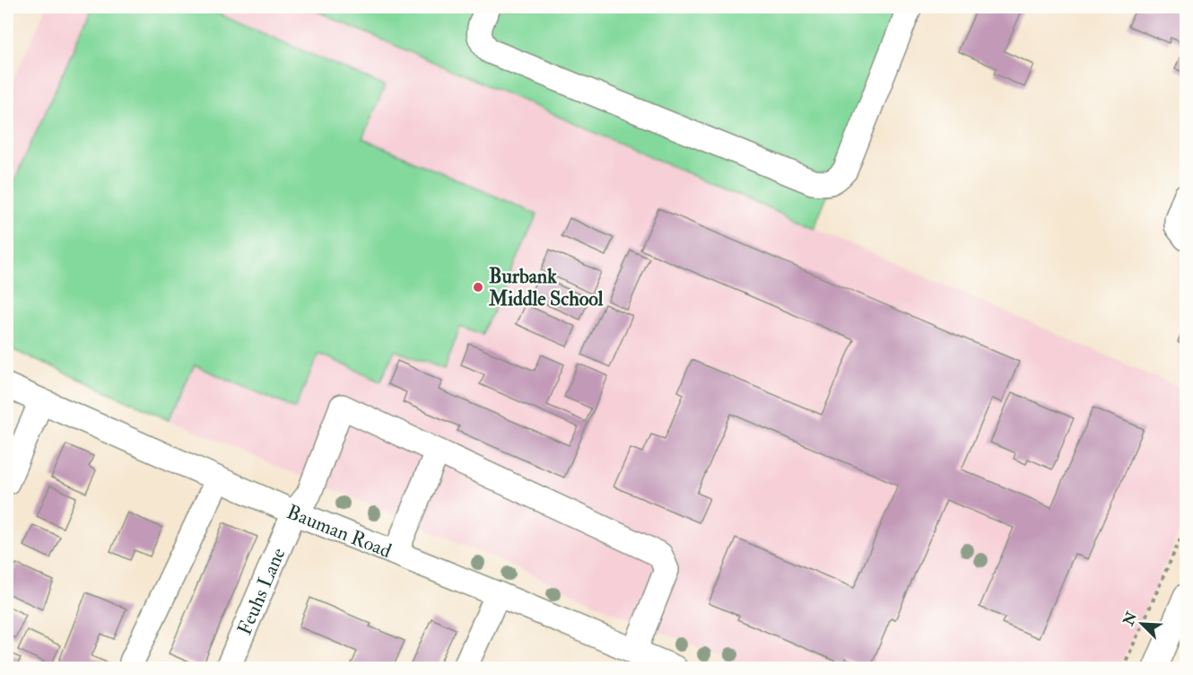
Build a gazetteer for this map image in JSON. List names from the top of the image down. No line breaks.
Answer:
{"streets":{"street":["Bauman Road","Feuhs Lane"]},"crossings":[["Bauman Road","Feuhs Lane"]],"places":["Burbank Middle School"],"north":"top left"}
